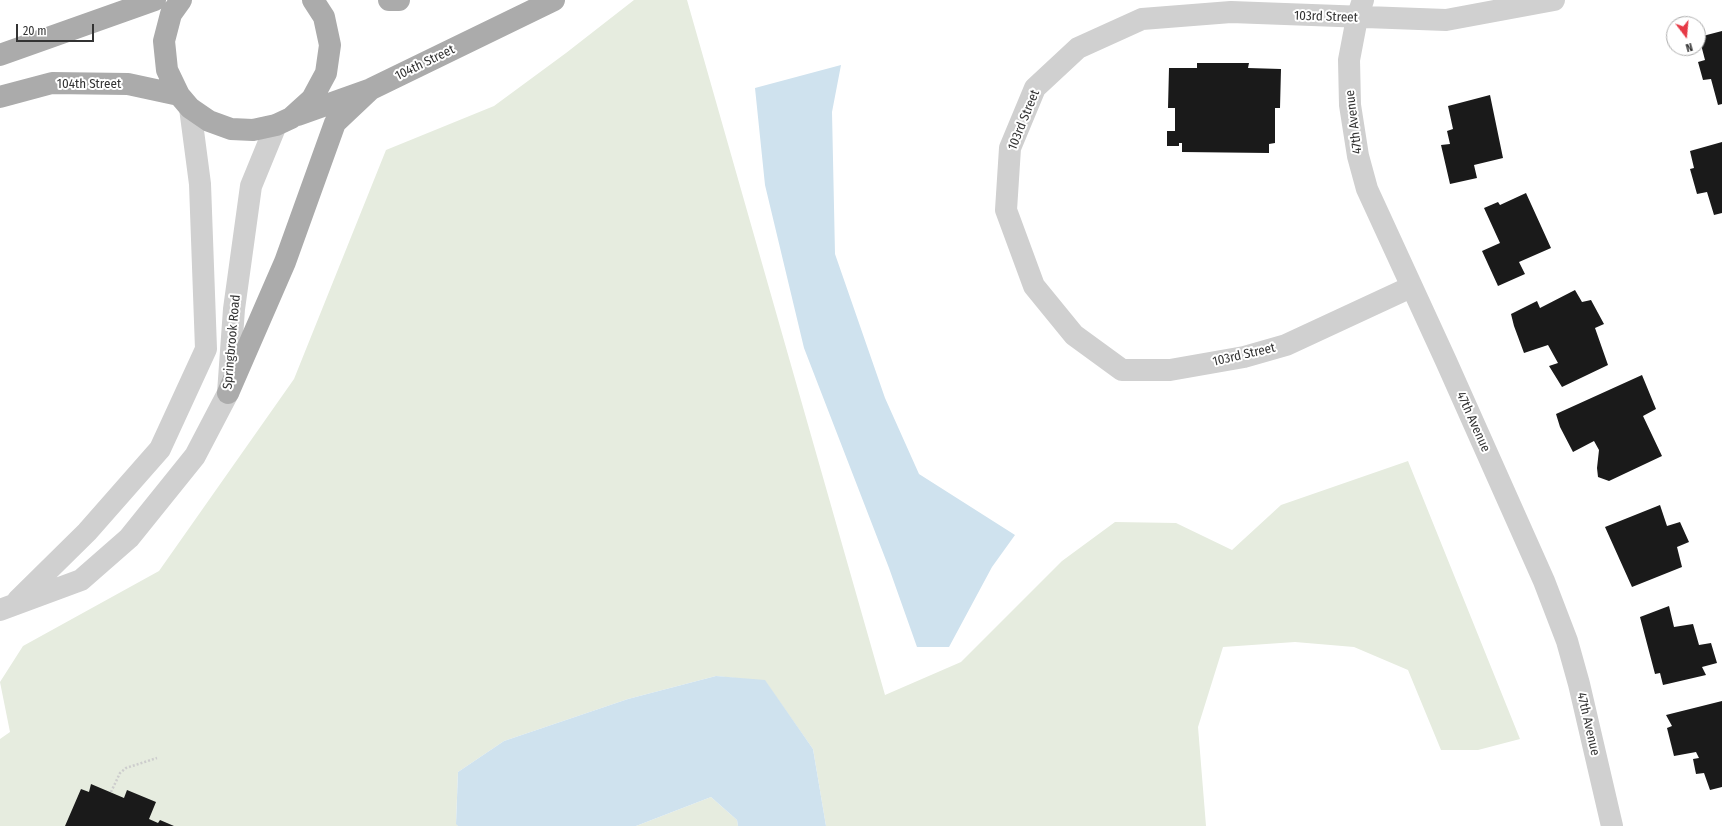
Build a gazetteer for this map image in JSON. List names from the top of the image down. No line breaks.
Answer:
{"streets":{"main road":["104th Street"],"street":["103rd Street","47th Avenue","Springbrook Road"]},"crossings":[["103rd Street","47th Avenue"],["104th Street","Springbrook Road"]],"scale_bar":"20 m","north":"bottom"}
